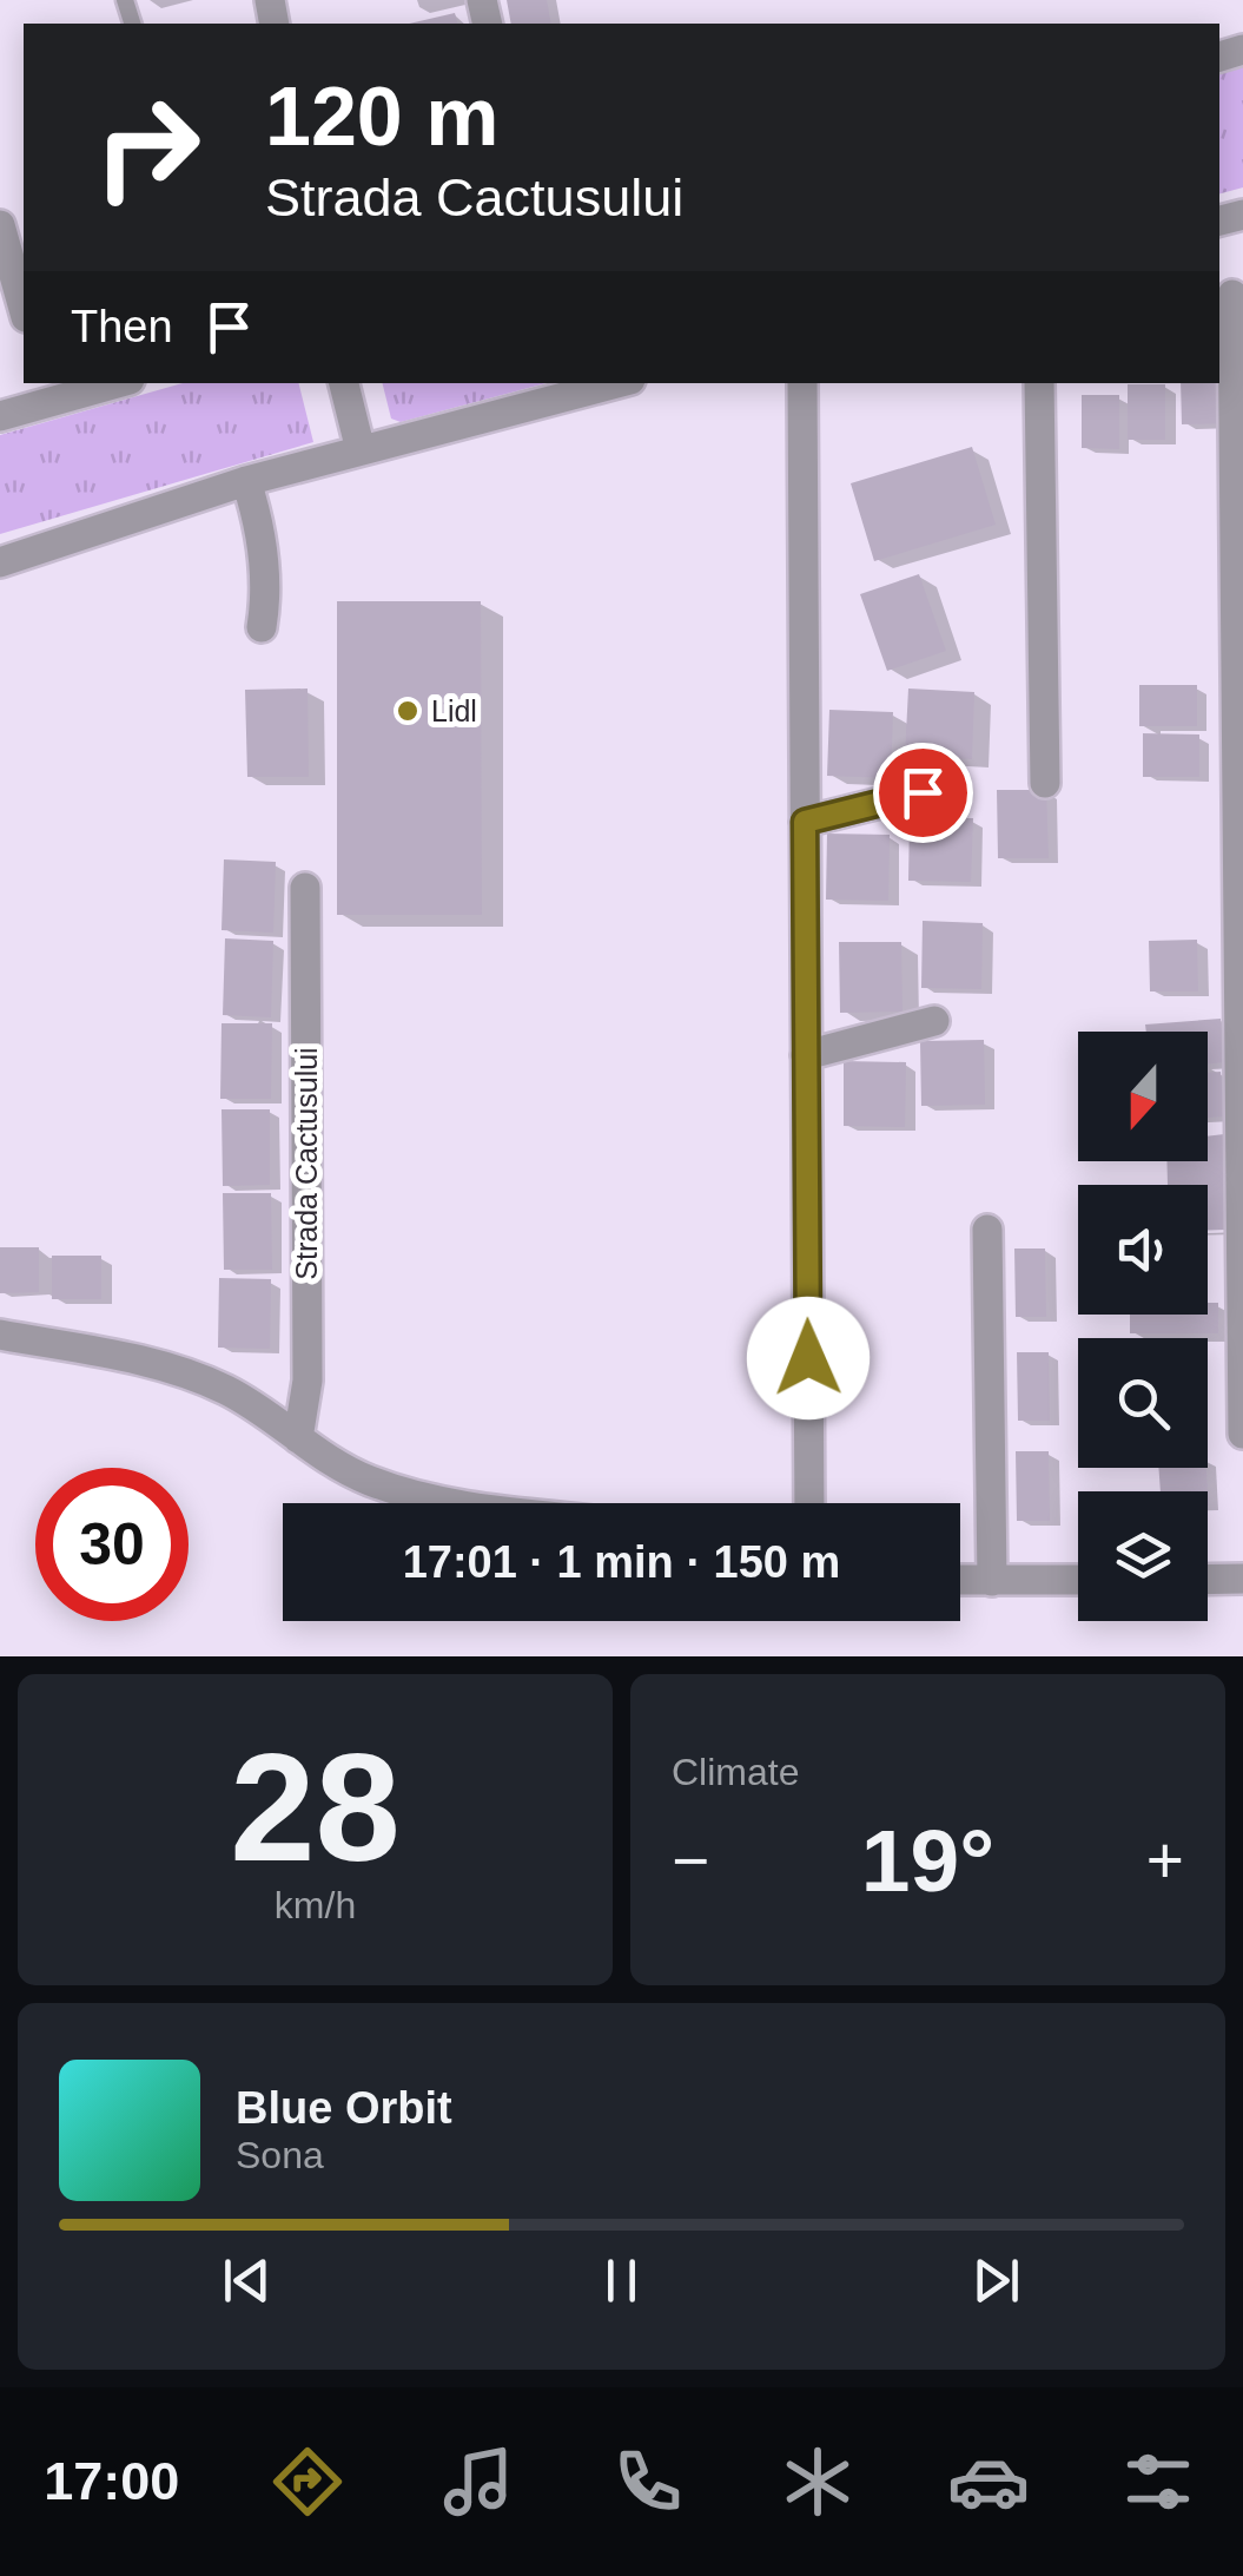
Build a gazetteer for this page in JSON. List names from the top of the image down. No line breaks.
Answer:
{"streets":{"street":["Strada Cactusului"]},"places":["Lidl"],"north":"bottom","page":{"turn":["120 m","Strada Cactusului"],"then":"Then","limit":"30","trip":"17:01 · 1 min · 150 m","tile":[["28","km/h"],"Climate"],"heat":["−","19°","+"],"song":["Blue Orbit","Sona"],"tabs":"17:00"}}
